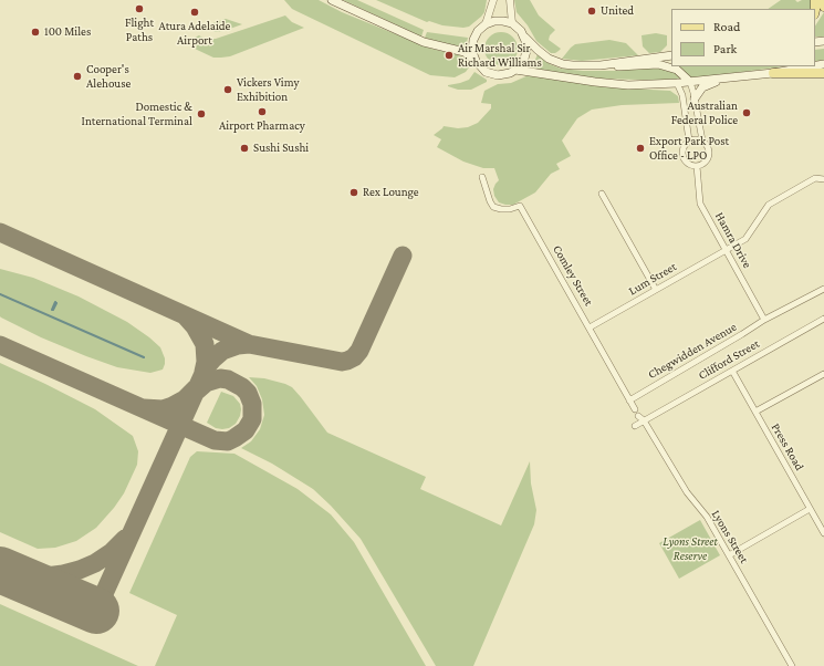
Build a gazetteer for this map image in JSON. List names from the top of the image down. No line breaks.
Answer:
{"streets":{"street":["Hamra Drive","Comley Street","Lum Street","Chegwidden Avenue","Clifford Street","Press Road","Lyons Street"]},"crossings":[["Hamra Drive","Lum Street"],["Hamra Drive","Chegwidden Avenue"],["Comley Street","Lum Street"],["Comley Street","Chegwidden Avenue"],["Clifford Street","Press Road"],["Clifford Street","Lyons Street"]],"parks":["Lyons Street Reserve"],"places":["Flight Paths","United","Atura Adelaide Airport","100 Miles","Air Marshal Sir Richard Williams","Cooper's Alehouse","Vickers Vimy Exhibition","Airport Pharmacy","Australian Federal Police","Domestic & International Terminal","Sushi Sushi","Export Park Post Office - LPO","Rex Lounge"],"legend":["Road","Park"]}
